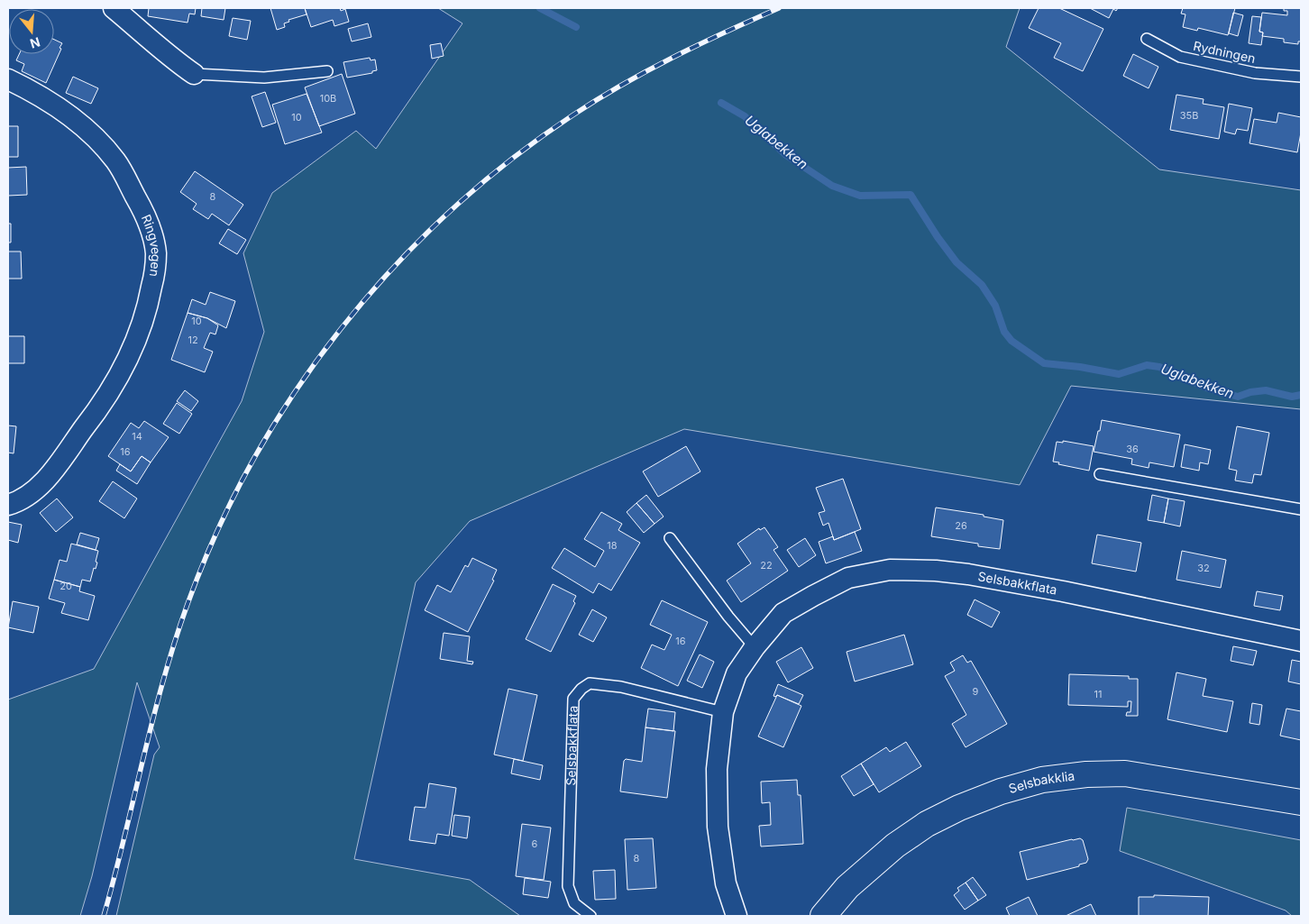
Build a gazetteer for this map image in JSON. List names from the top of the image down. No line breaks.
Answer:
{"streets":{"street":["Ringvegen","Selsbakkflata","Selsbakklia"],"lane":["Rydningen"]},"water":["Uglabekken"],"house_numbers":["10B","35B","10","8","10","12","14","36","16","26","18","22","32","20","16","9","11","6","8"],"north":"bottom"}
